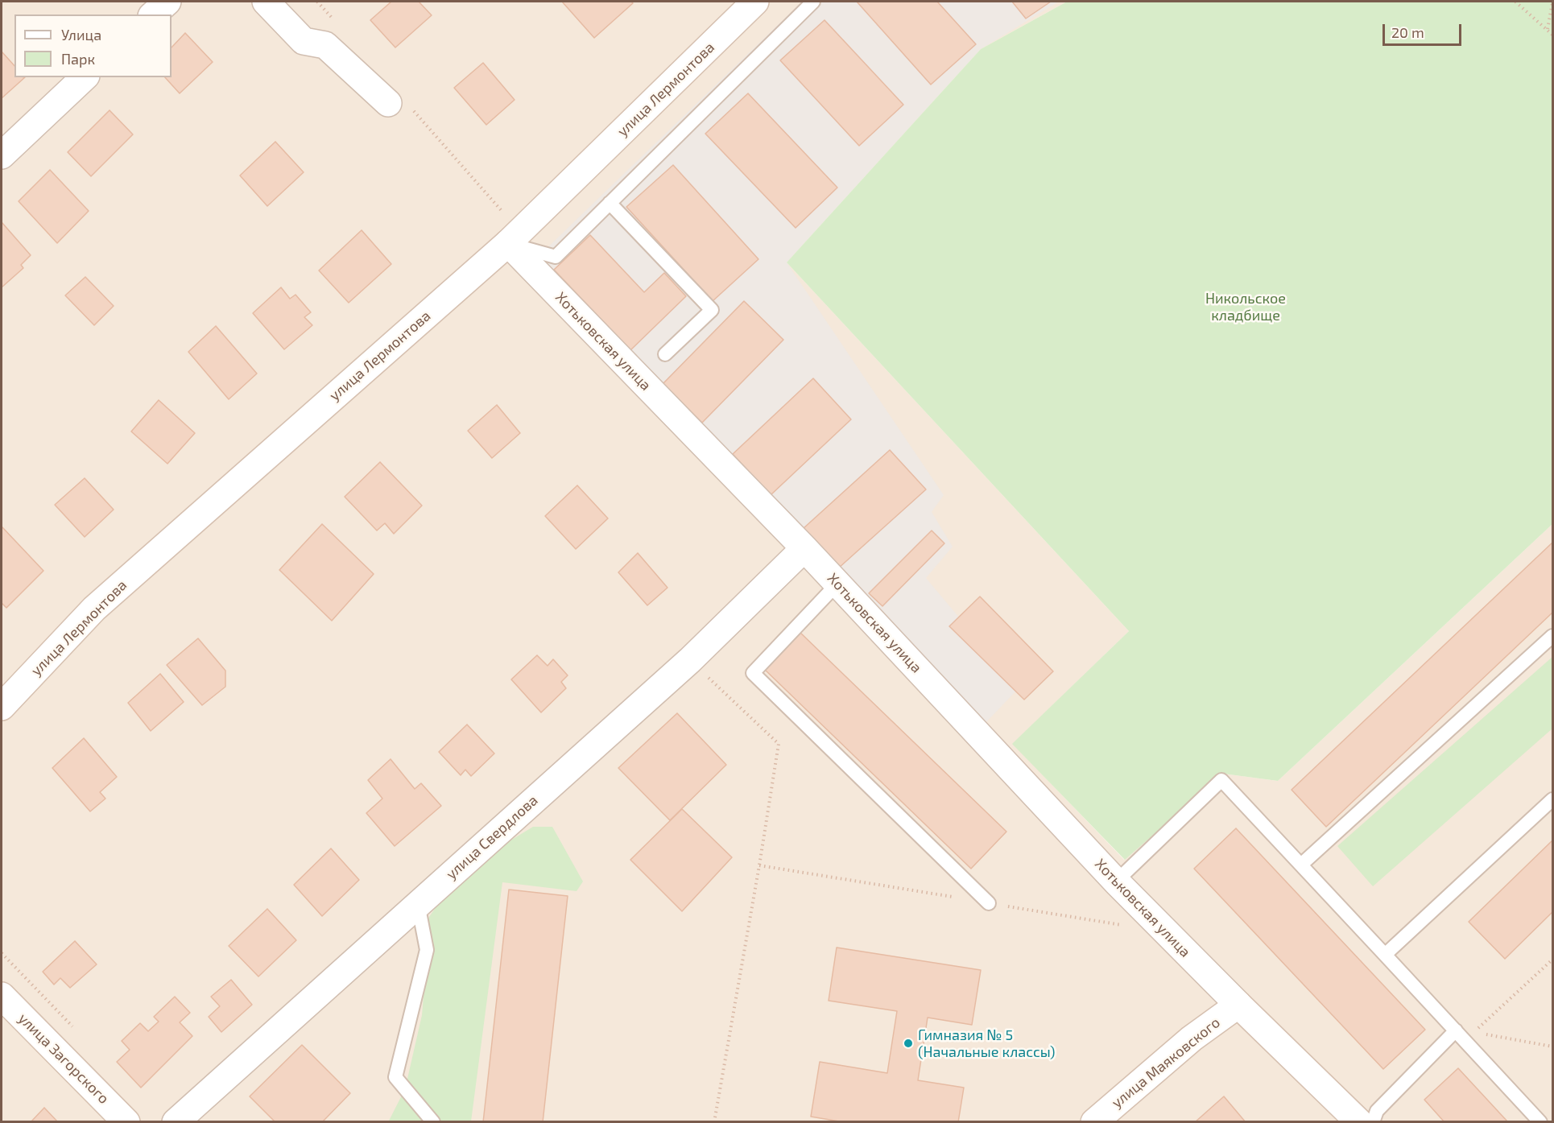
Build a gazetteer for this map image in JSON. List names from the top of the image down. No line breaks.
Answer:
{"streets":{"street":["улица Лермонтова","Хотьковская улица","улица Свердлова","улица Загорского","улица Маяковского"]},"crossings":[["улица Лермонтова","Хотьковская улица"],["Хотьковская улица","улица Свердлова"],["Хотьковская улица","улица Маяковского"]],"parks":["Никольское кладбище"],"places":["Гимназия № 5 (Начальные классы)"],"legend":["Улица","Парк"],"scale_bar":"20 m"}
